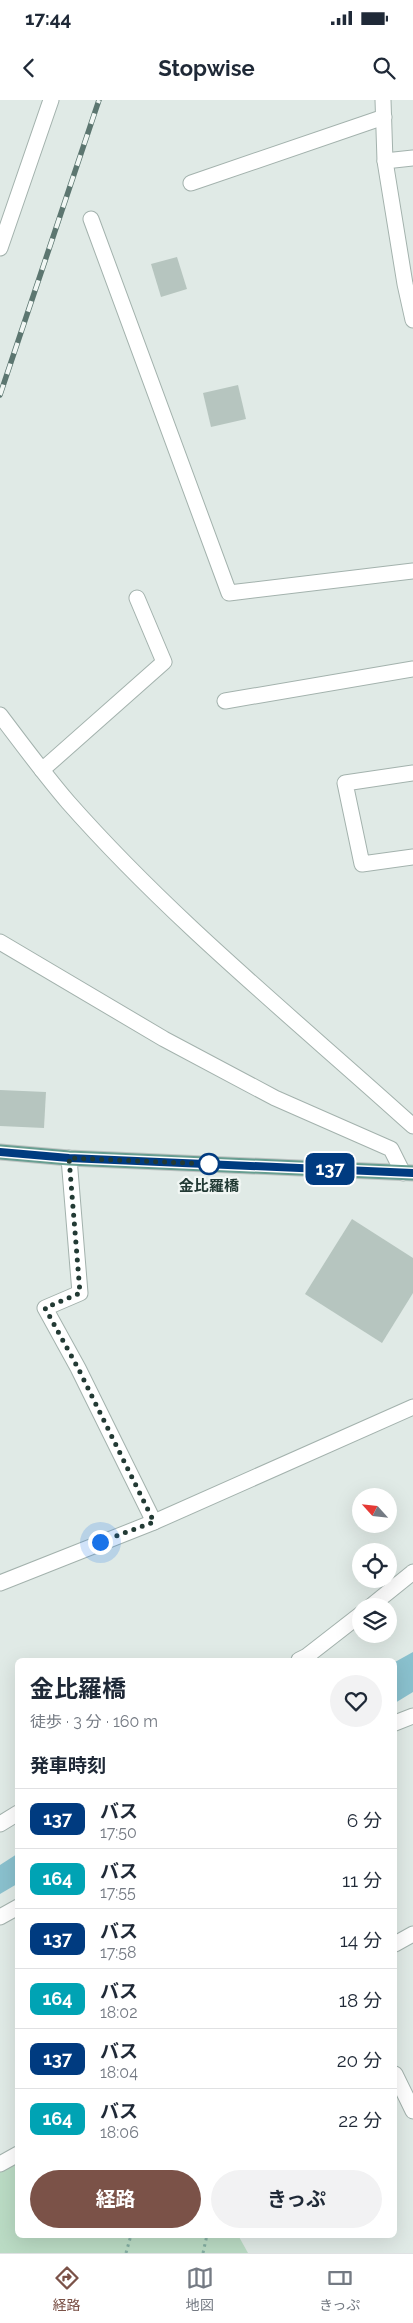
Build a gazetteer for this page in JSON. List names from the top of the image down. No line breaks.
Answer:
{"places":["金比羅橋"],"lines":["bus line 137"],"north":"top left","page":{"status":"17:44","header":"Stopwise","on_map":"137","heading":[["金比羅橋","徒歩 · 3 分 · 160 m"],"発車時刻"],"list":[{"mark":"137","name":"バス","note":"17:50","value":"6 分"},{"mark":"164","name":"バス","note":"17:55","value":"11 分"},{"mark":"137","name":"バス","note":"17:58","value":"14 分"},{"mark":"164","name":"バス","note":"18:02","value":"18 分"},{"mark":"137","name":"バス","note":"18:04","value":"20 分"},{"mark":"164","name":"バス","note":"18:06","value":"22 分"}],"buttons":["経路","きっぷ"],"tabs":["経路","地図","きっぷ"]}}
